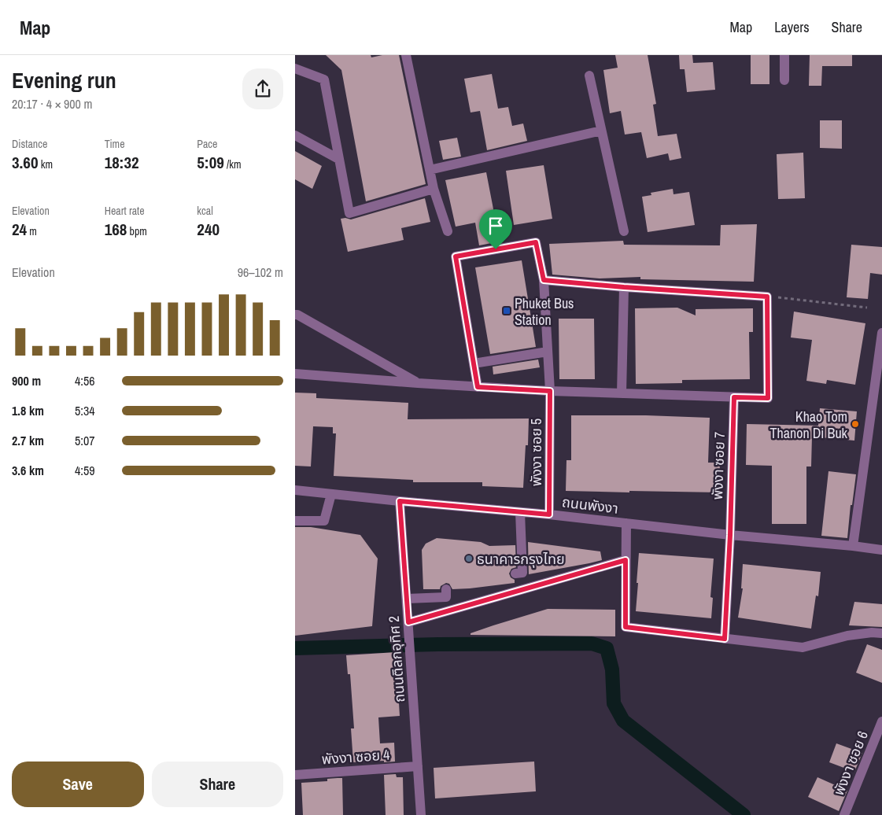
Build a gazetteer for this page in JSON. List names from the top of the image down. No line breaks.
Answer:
{"streets":{"street":["พังงา ซอย 5","พังงา ซอย 7","ถนนพังงา","ถนนติลกอุทิศ 2","พังงา ซอย 4","พังงา ซอย 6"]},"crossings":[["พังงา ซอย 5","ถนนพังงา"],["พังงา ซอย 7","ถนนพังงา"],["ถนนพังงา","ถนนติลกอุทิศ 2"],["ถนนติลกอุทิศ 2","พังงา ซอย 4"]],"places":{"transit":["Phuket Bus Station"],"other":["Khao Tom Thanon Di Buk","ธนาคารกรุงไทย"]},"page":{"header":"Map","nav":["Map","Layers","Share"],"heading":["Evening run","20:17 · 4 × 900 m"],"stats":[["Distance","3.60 km"],["Time","18:32"],["Pace","5:09 /km"],["Elevation","24 m"],["Heart rate","168 bpm"],["kcal","240"]],"chart":["Elevation","96–102 m"],"list":[{"name":"900 m","note":"4:56"},{"name":"1.8 km","note":"5:34"},{"name":"2.7 km","note":"5:07"},{"name":"3.6 km","note":"4:59"}],"buttons":["Save","Share"]}}
